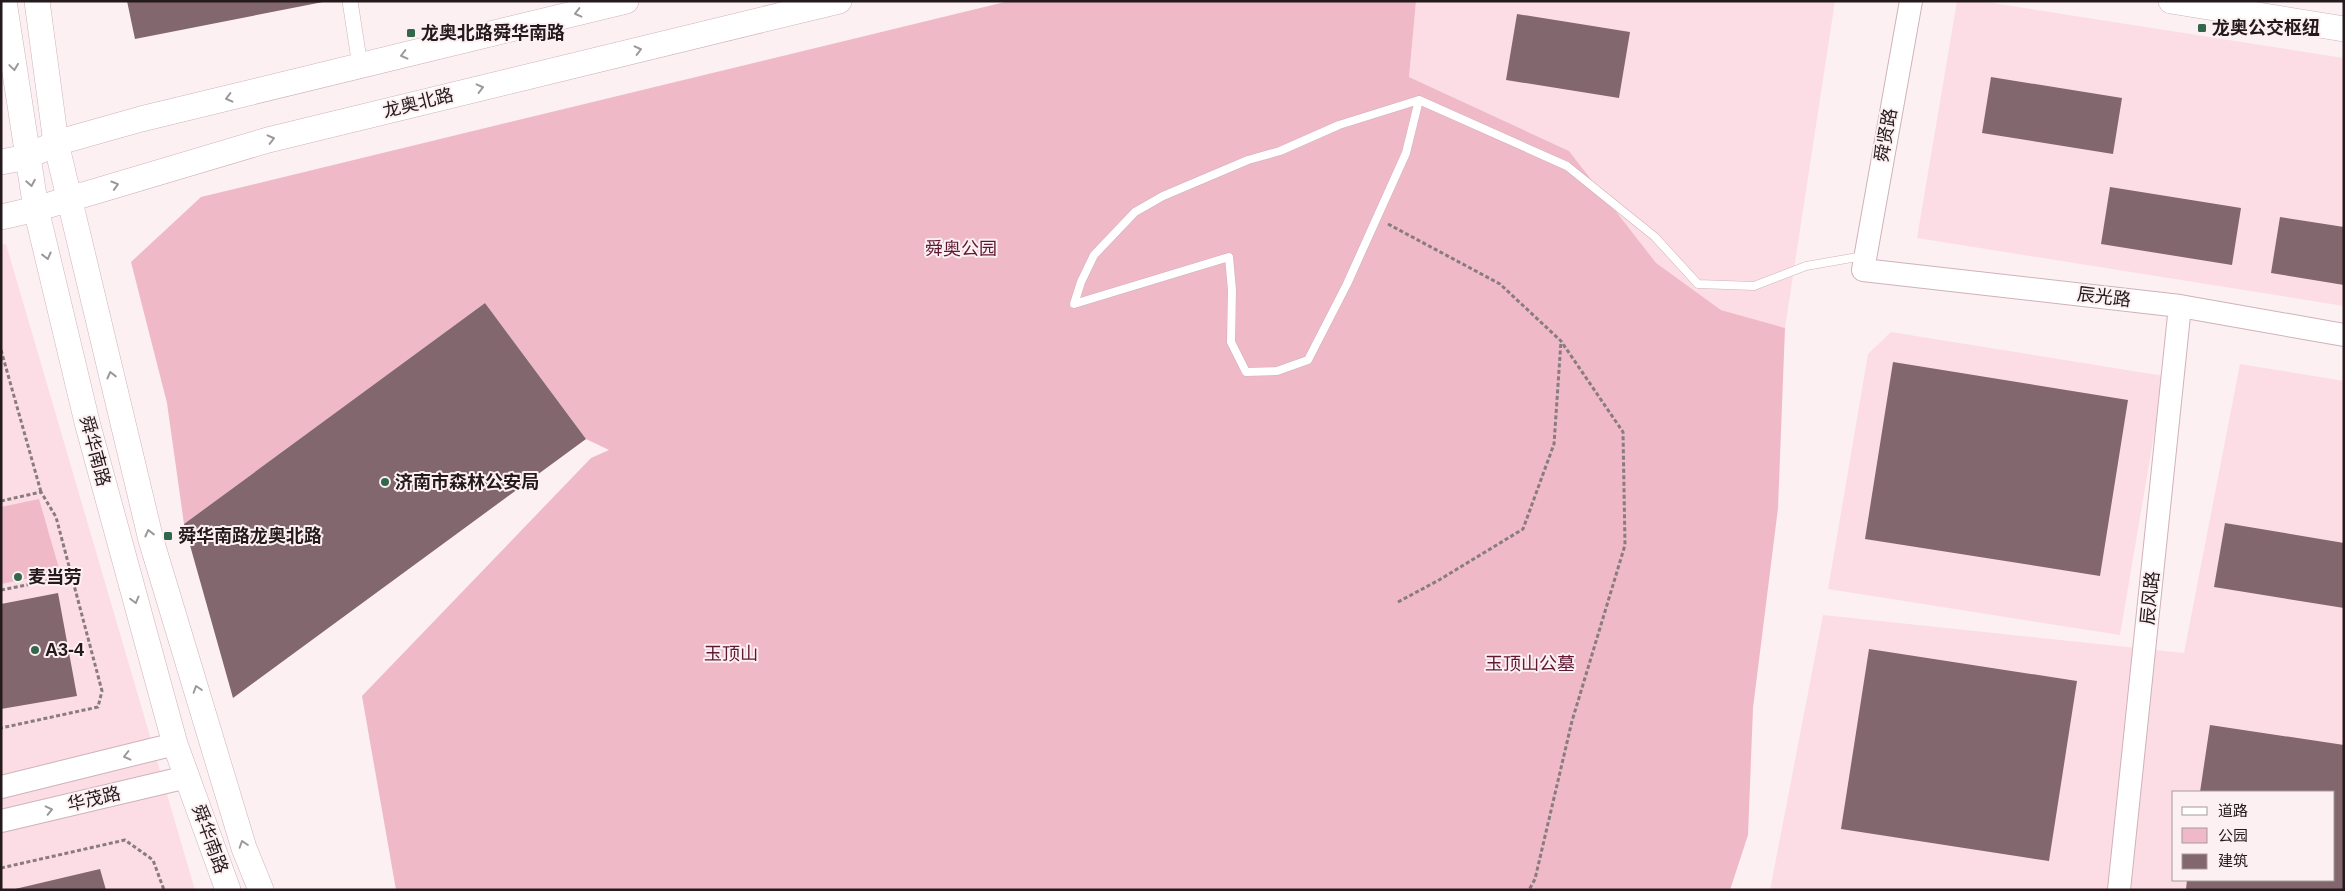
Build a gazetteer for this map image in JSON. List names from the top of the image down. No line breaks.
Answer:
{"streets":{"main road":["龙奥北路","舜华南路"],"street":["舜贤路","辰光路","辰风路","华茂路"]},"crossings":[["龙奥北路","舜华南路"],["舜贤路","辰光路"],["辰光路","辰风路"],["舜华南路","华茂路"]],"parks":["舜奥公园","玉顶山","玉顶山公墓"],"places":{"transit":["龙奥公交枢纽","龙奥北路舜华南路","舜华南路龙奥北路"],"other":["济南市森林公安局","麦当劳","A3-4"]},"legend":["道路","公园","建筑"]}
